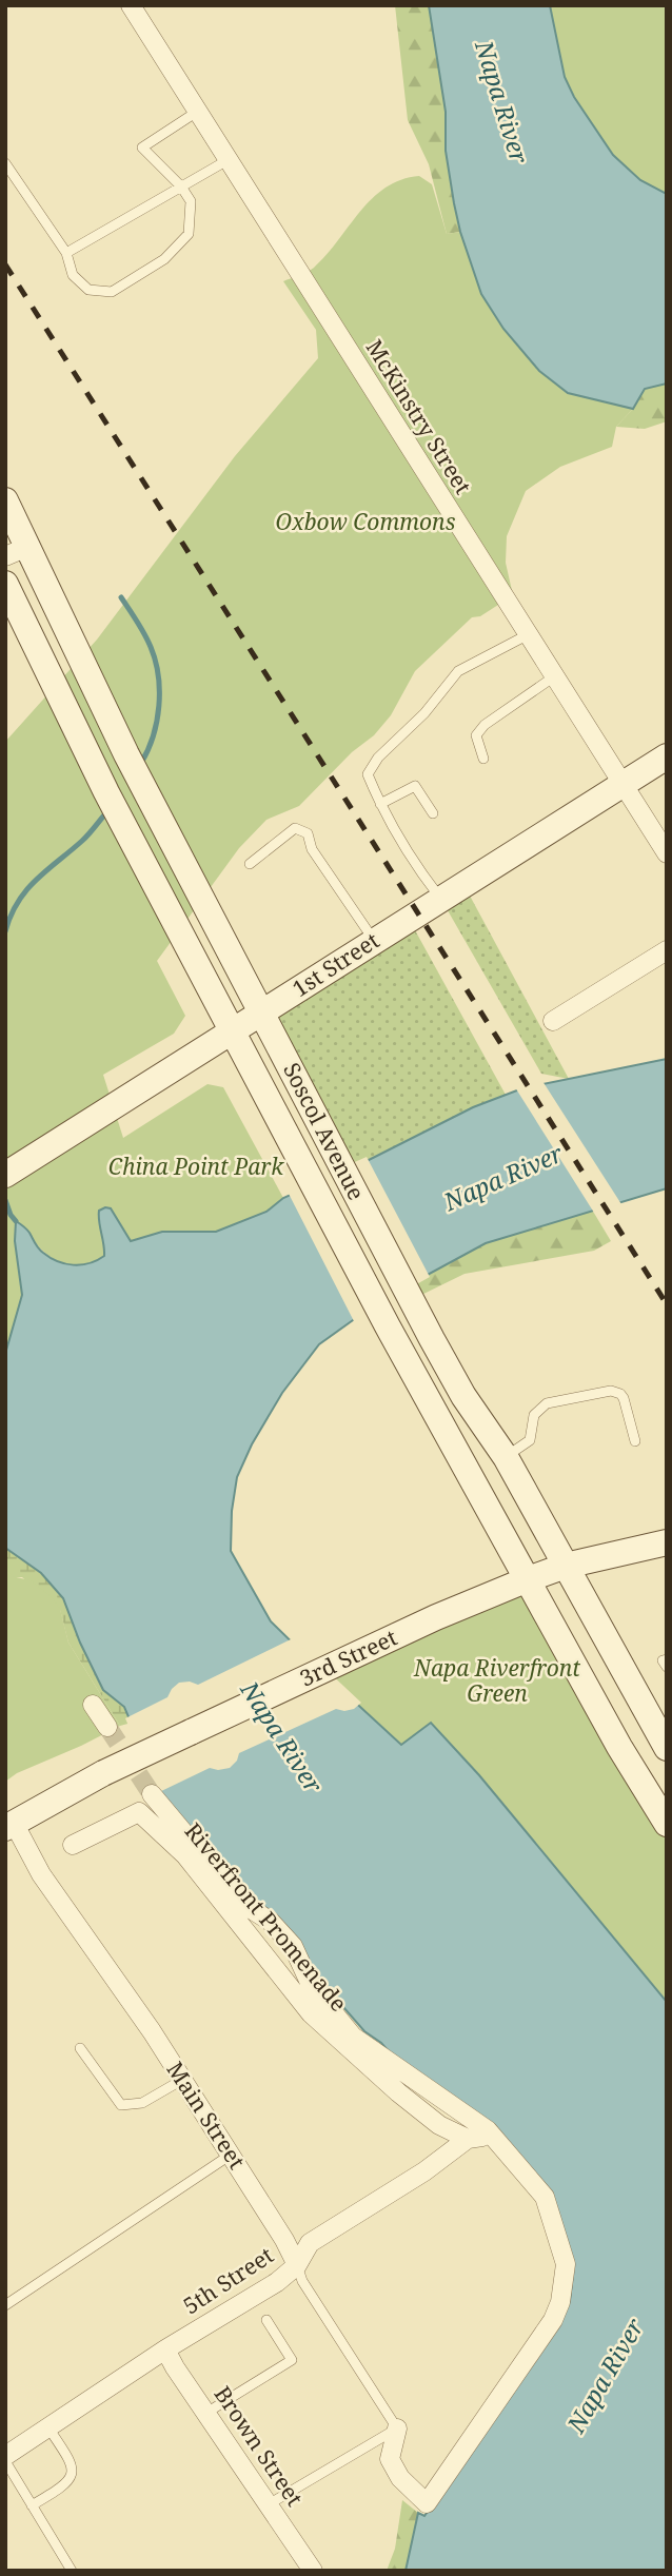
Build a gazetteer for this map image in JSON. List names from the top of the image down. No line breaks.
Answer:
{"streets":{"main road":["1st Street","Soscol Avenue","3rd Street"],"street":["McKinstry Street","Riverfront Promenade","Main Street","5th Street","Brown Street"]},"crossings":[["McKinstry Street","1st Street"],["1st Street","Soscol Avenue"],["Soscol Avenue","3rd Street"],["3rd Street","Main Street"],["Riverfront Promenade","Main Street"],["Riverfront Promenade","5th Street"],["Main Street","5th Street"],["5th Street","Brown Street"]],"water":["Napa River"],"parks":["Oxbow Commons","China Point Park","Napa Riverfront Green"]}
